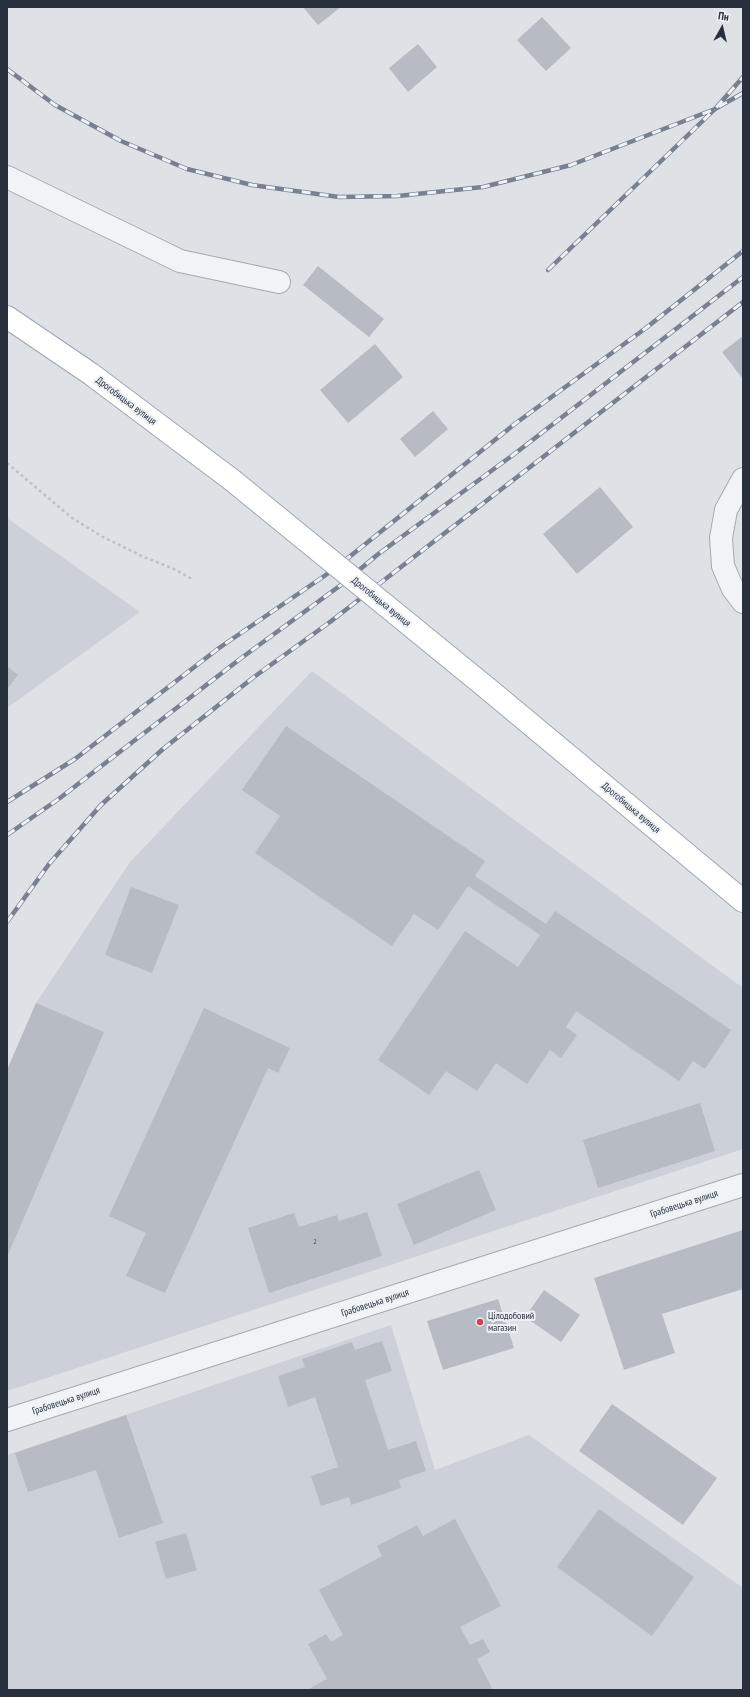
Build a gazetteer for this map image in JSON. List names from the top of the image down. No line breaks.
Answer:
{"streets":{"main road":["Дрогобицька вулиця"],"street":["Грабовецька вулиця"]},"places":["Цілодобовий магазин"],"house_numbers":["2"],"north":"top"}
